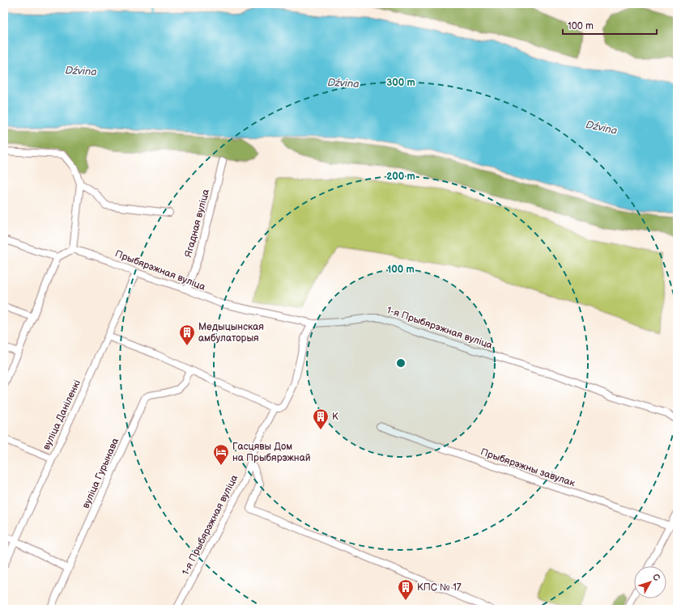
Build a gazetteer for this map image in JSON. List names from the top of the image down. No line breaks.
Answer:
{"streets":{"street":["Ягадная вуліца","Прыбярэжная вуліца","1-я Прыбярэжная вуліца","вуліца Даніленкі","Прыбярэжны завулак","вуліца Гурынава"]},"crossings":[["Ягадная вуліца","Прыбярэжная вуліца"],["Прыбярэжная вуліца","1-я Прыбярэжная вуліца"],["Прыбярэжная вуліца","вуліца Даніленкі"]],"water":["Dźvina"],"places":{"building":["Медыцынская амбулаторыя","К","КПС № 17"],"hotel":["Гасцявы Дом на Прыбярэжнай"]},"scale_bar":"100 m","north":"top right","rings":["300 m","200 m","100 m"]}
